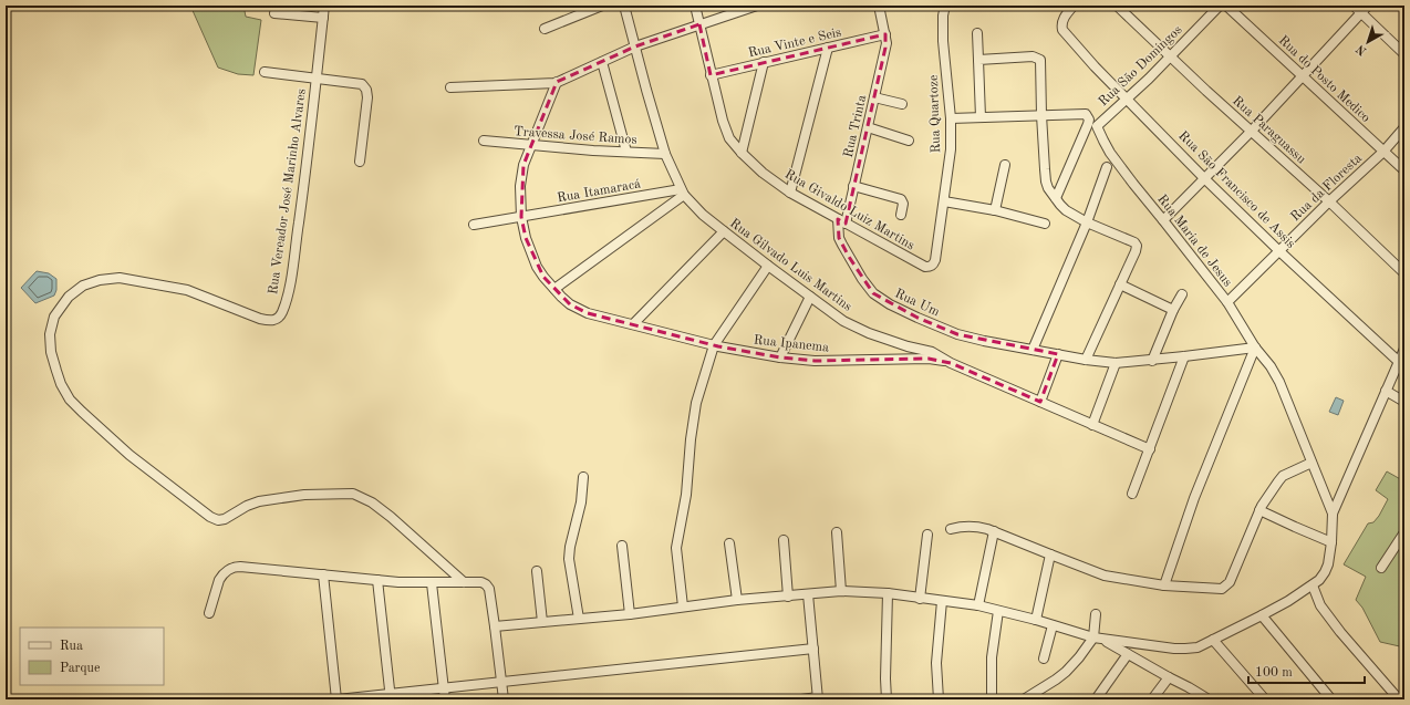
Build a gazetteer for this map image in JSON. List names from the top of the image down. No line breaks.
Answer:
{"streets":{"street":["Rua Vinte e Seis","Rua São Domingos","Rua do Posto Medico","Rua Quartoze","Rua Trinta","Rua Paraguassu","Travessa José Ramos","Rua da Floresta","Rua São Francisco de Assis","Rua Itamaracá","Rua Vereador José Marinho Alvares","Rua Givaldo Luiz Martins","Rua Maria de Jesus","Rua Gilvado Luis Martins","Rua Um","Rua Ipanema"]},"crossings":[["Rua Vinte e Seis","Rua Trinta"],["Rua Vinte e Seis","Rua Givaldo Luiz Martins"],["Rua São Domingos","Rua Paraguassu"],["Rua São Domingos","Rua São Francisco de Assis"],["Rua São Domingos","Rua Maria de Jesus"],["Rua do Posto Medico","Rua da Floresta"],["Rua Quartoze","Rua Givaldo Luiz Martins"],["Rua Trinta","Rua Givaldo Luiz Martins"],["Rua Trinta","Rua Um"],["Rua Paraguassu","Rua da Floresta"],["Travessa José Ramos","Rua Gilvado Luis Martins"],["Travessa José Ramos","Rua Ipanema"],["Rua da Floresta","Rua São Francisco de Assis"],["Rua da Floresta","Rua Maria de Jesus"],["Rua Itamaracá","Rua Gilvado Luis Martins"],["Rua Itamaracá","Rua Ipanema"],["Rua Givaldo Luiz Martins","Rua Um"],["Rua Gilvado Luis Martins","Rua Ipanema"]],"legend":["Rua","Parque"],"scale_bar":"100 m","north":"bottom left"}
